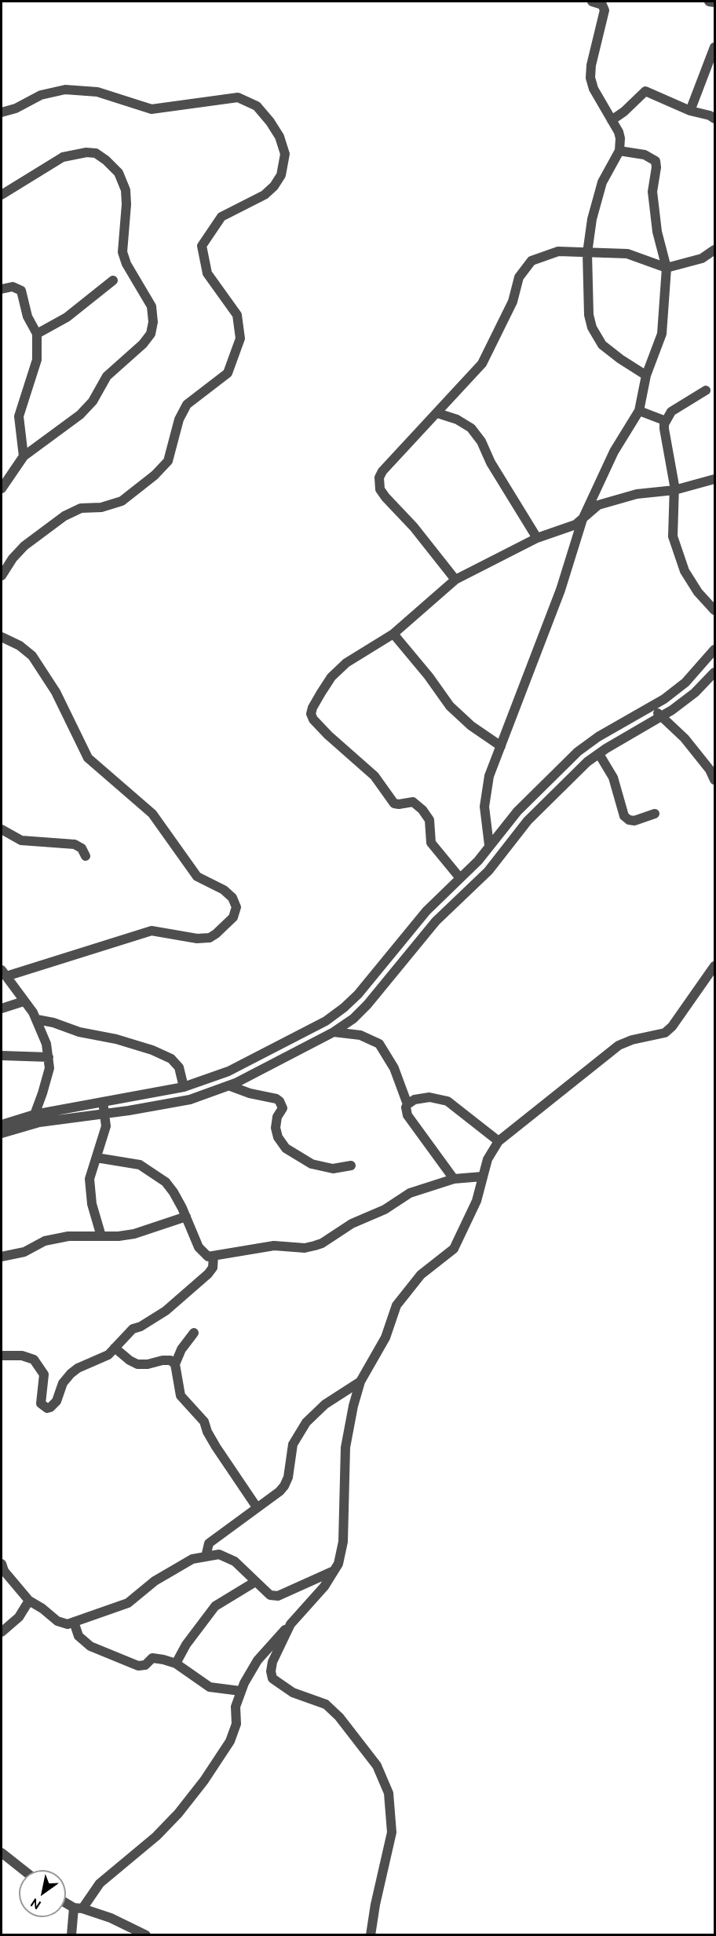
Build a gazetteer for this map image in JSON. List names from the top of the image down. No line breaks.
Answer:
{"north":"bottom left"}
